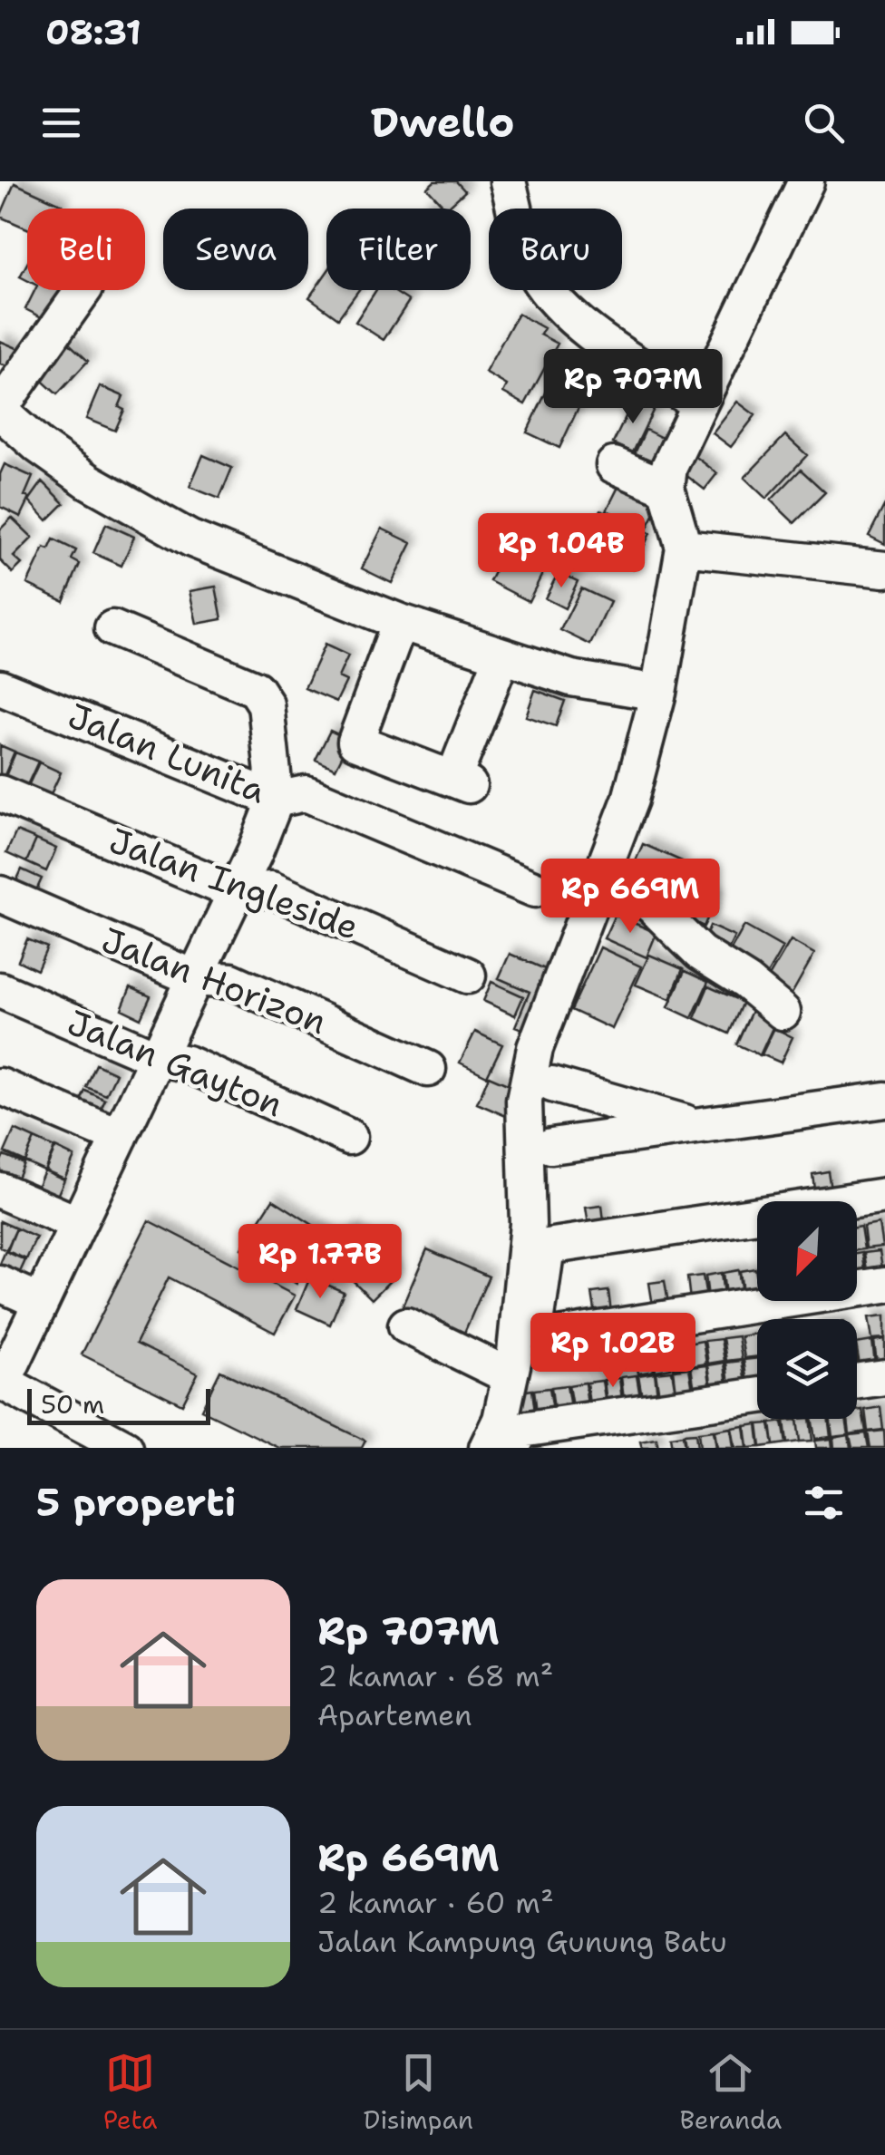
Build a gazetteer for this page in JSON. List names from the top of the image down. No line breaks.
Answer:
{"streets":{"street":["Jalan Lunita","Jalan Ingleside","Jalan Horizon","Jalan Gayton"]},"scale_bar":"50 m","north":"bottom left","page":{"status":"08:31","header":"Dwello","chip":["Beli","Sewa","Filter","Baru"],"price":["Rp 707M","Rp 1.04B","Rp 669M","Rp 1.77B","Rp 1.02B"],"scale":"50 m","heading":"5 properti","list":[{"name":"Rp 707M","note":"2 kamar · 68 m² · Apartemen"},{"name":"Rp 669M","note":"2 kamar · 60 m² · Jalan Kampung Gunung Batu"}],"tabs":["Peta","Disimpan","Beranda"]}}
